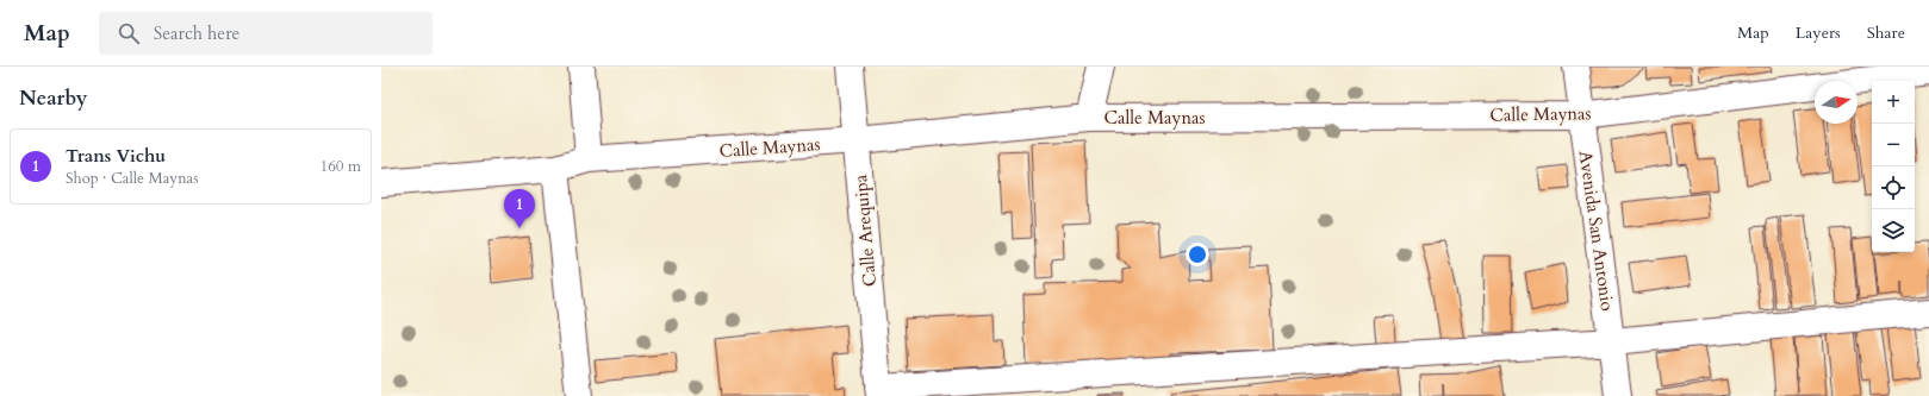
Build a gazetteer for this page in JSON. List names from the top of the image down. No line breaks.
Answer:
{"streets":{"street":["Calle Maynas","Calle Arequipa","Avenida San Antonio"]},"crossings":[["Calle Maynas","Calle Arequipa"],["Calle Maynas","Avenida San Antonio"]],"north":"right","page":{"header":"Map","search":"Search here","nav":["Map","Layers","Share"],"heading":"Nearby","map_buttons":["+","−"],"list":[{"mark":"1","name":"Trans Vichu","note":"Shop · Calle Maynas","value":"160 m"}],"pins":"1"}}
